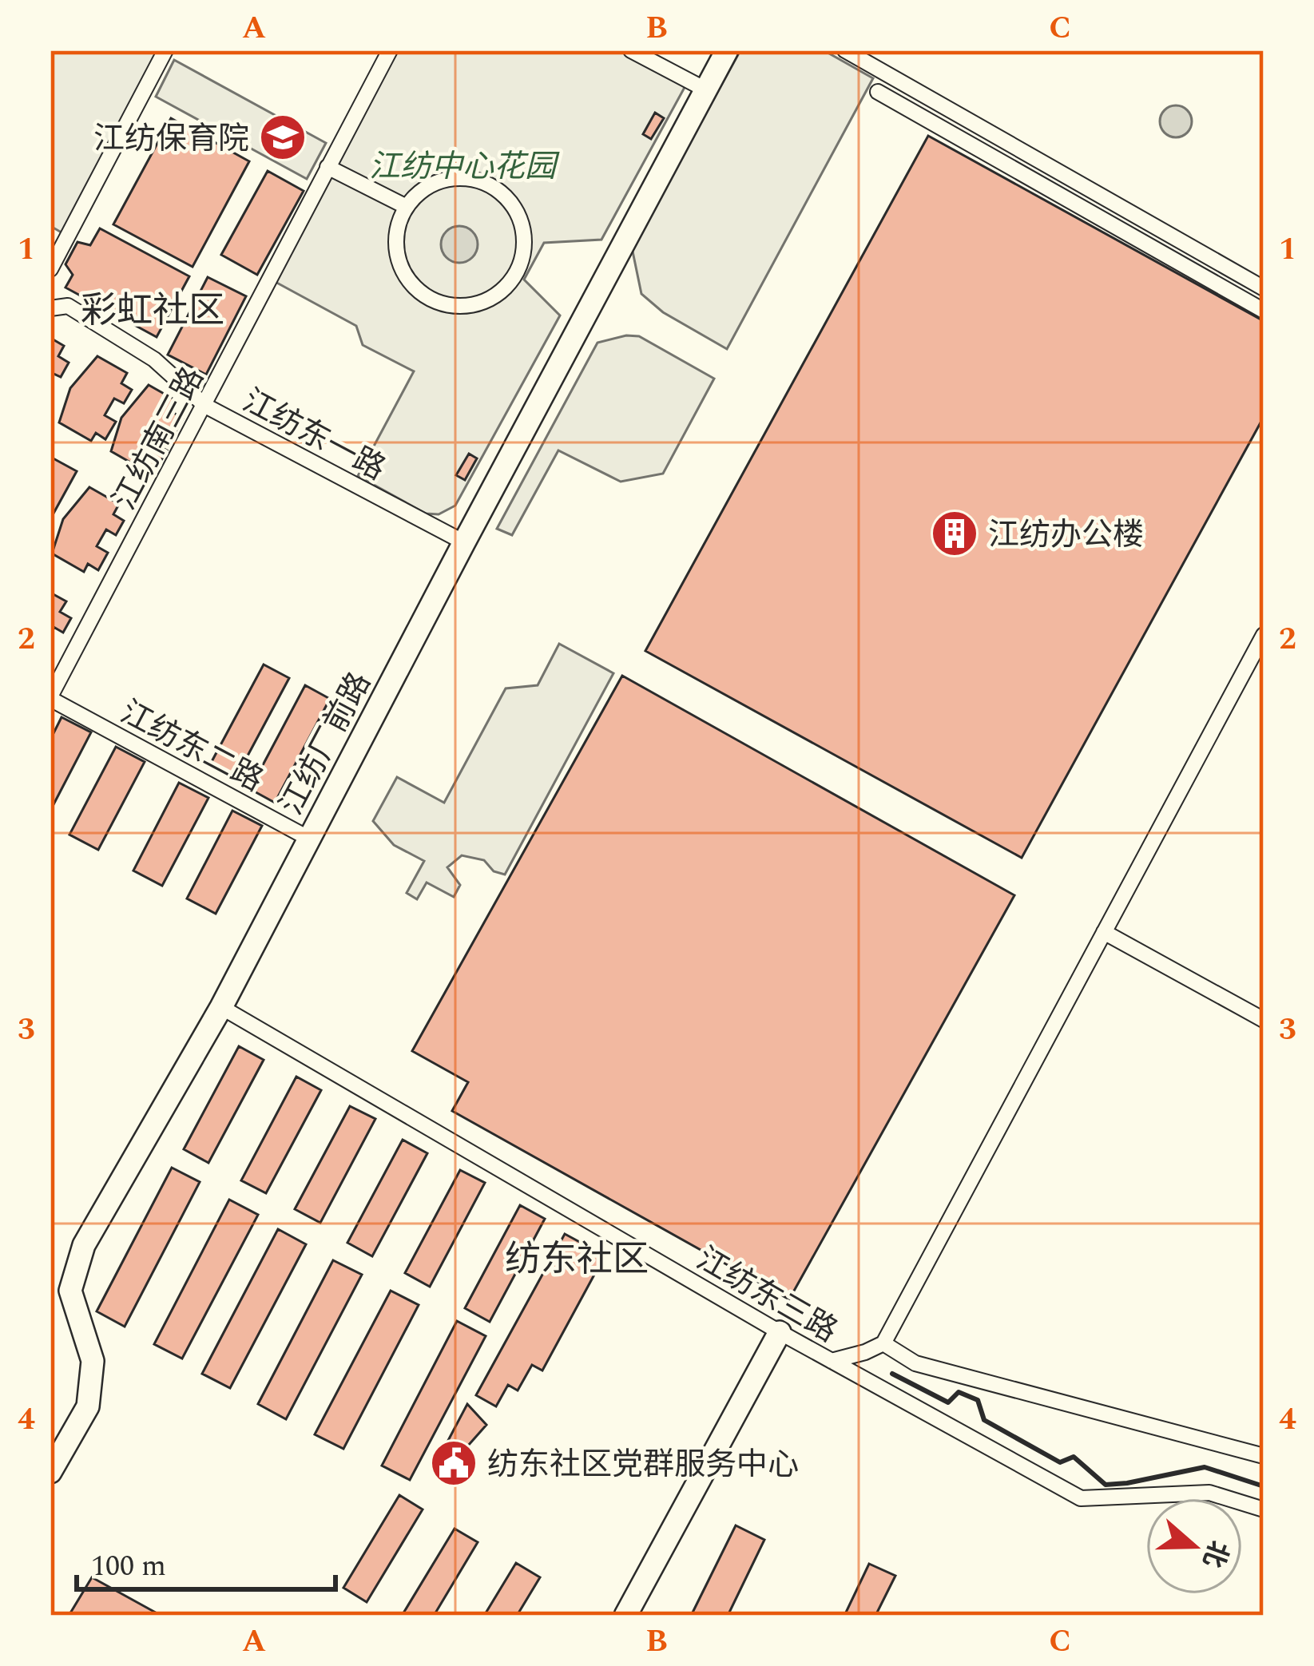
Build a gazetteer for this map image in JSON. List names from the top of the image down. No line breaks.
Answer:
{"streets":{"main road":["江纺厂前路"],"street":["江纺东一路","江纺南三路","江纺东二路","江纺东三路"]},"crossings":[["江纺东一路","江纺南三路"],["江纺东一路","江纺厂前路"],["江纺南三路","江纺东二路"],["江纺厂前路","江纺东二路"],["江纺厂前路","江纺东三路"]],"districts":["彩虹社区","纺东社区"],"parks":["江纺中心花园"],"places":{"school or university":["江纺保育院"],"building":["江纺办公楼"],"public building":["纺东社区党群服务中心"]},"scale_bar":"100 m","north":"right","grid":{"columns":["A","B","C"],"rows":["1","2","3","4"]}}
